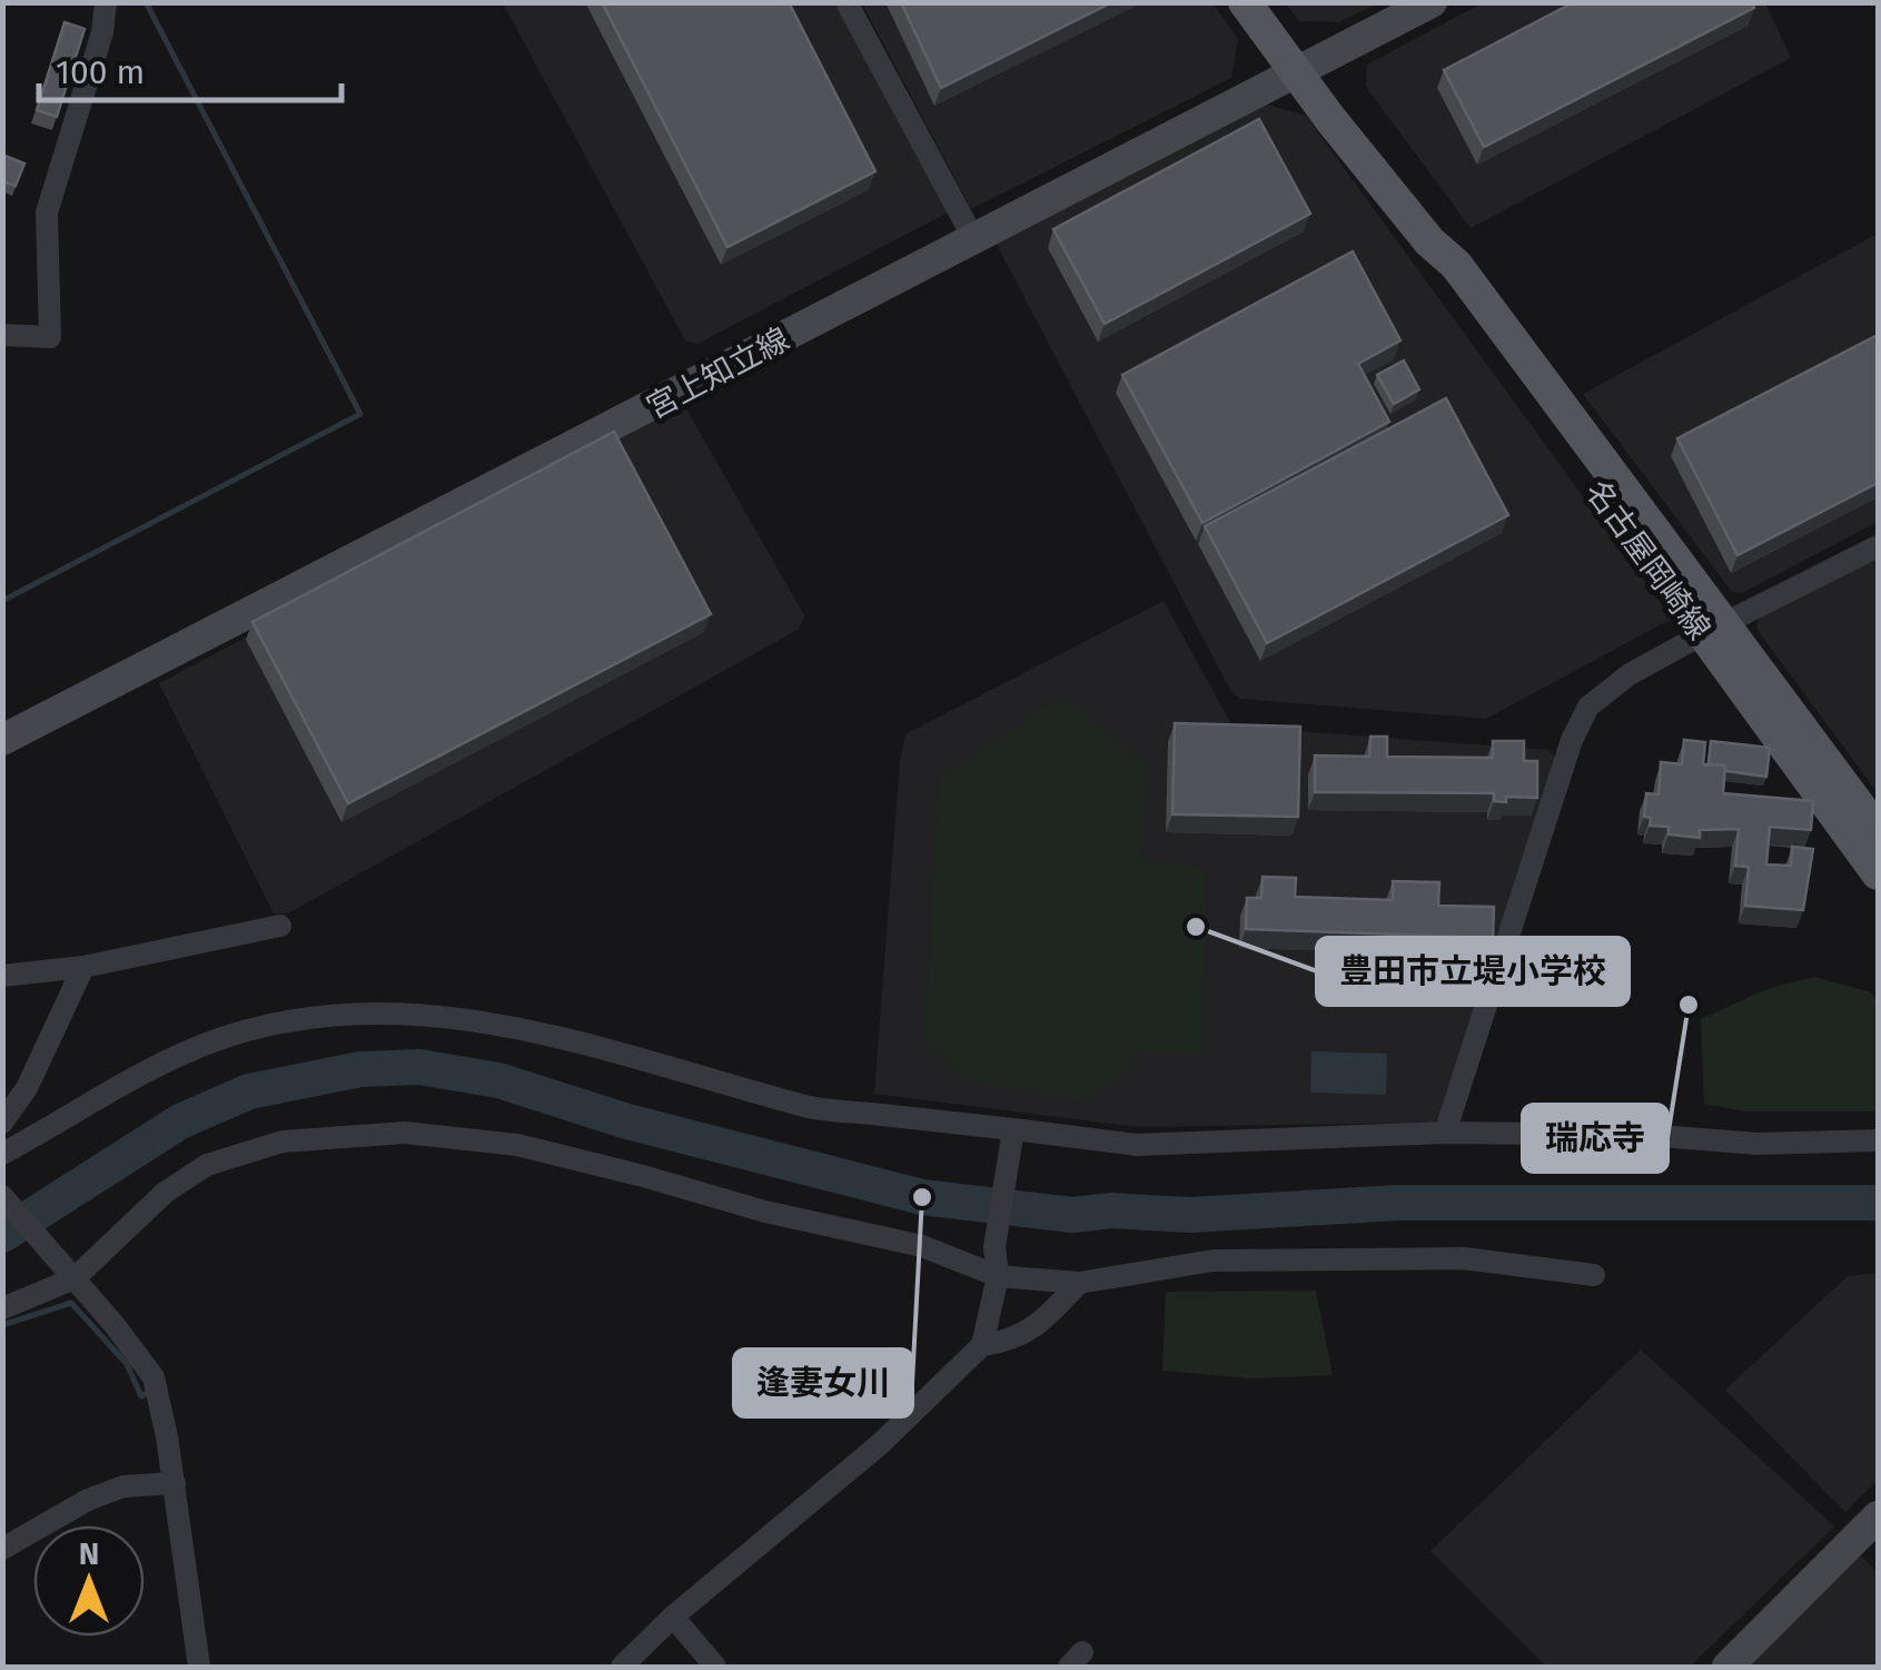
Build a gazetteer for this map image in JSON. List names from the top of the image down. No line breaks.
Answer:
{"streets":{"main road":["宮上知立線","名古屋岡崎線"]},"crossings":[["宮上知立線","名古屋岡崎線"]],"places":["豊田市立堤小学校","瑞応寺","逢妻女川"],"scale_bar":"100 m","north":"top"}
